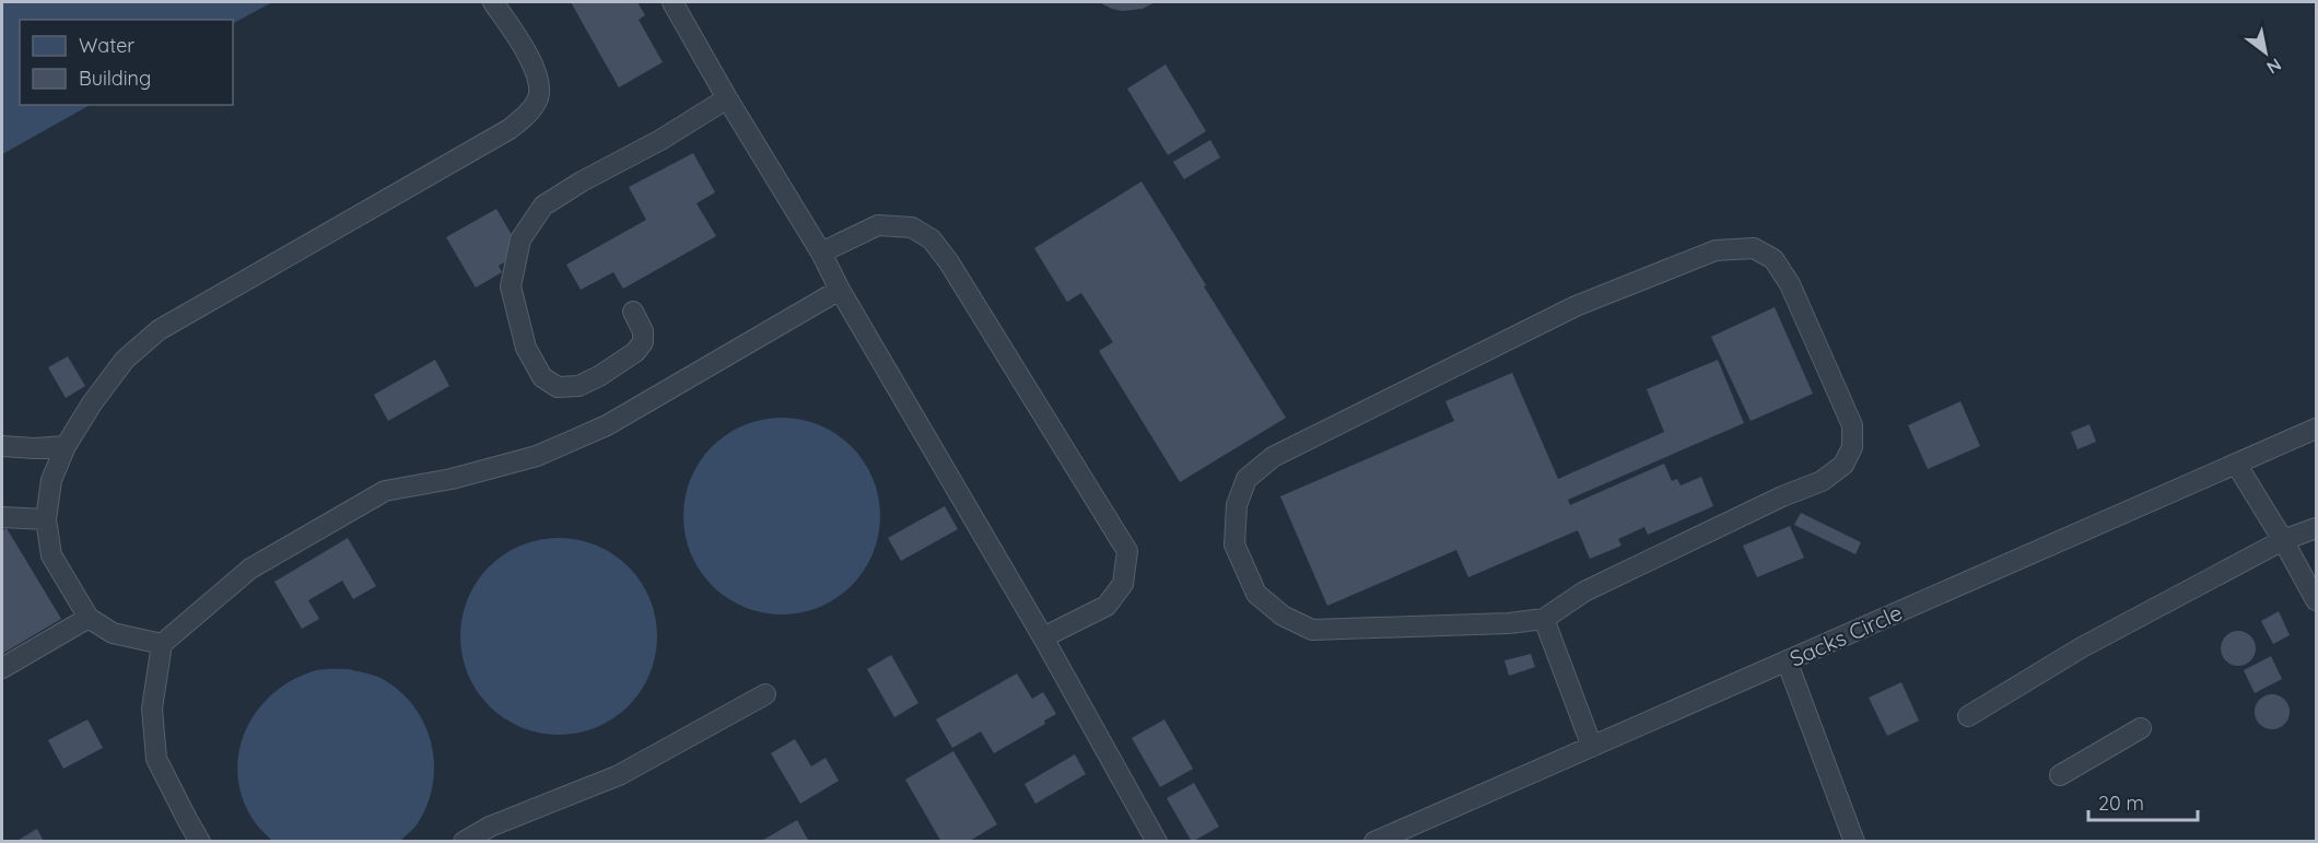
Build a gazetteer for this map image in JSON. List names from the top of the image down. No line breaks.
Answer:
{"streets":{"lane":["Sacks Circle"]},"legend":["Water","Building"],"scale_bar":"20 m","north":"bottom right"}
